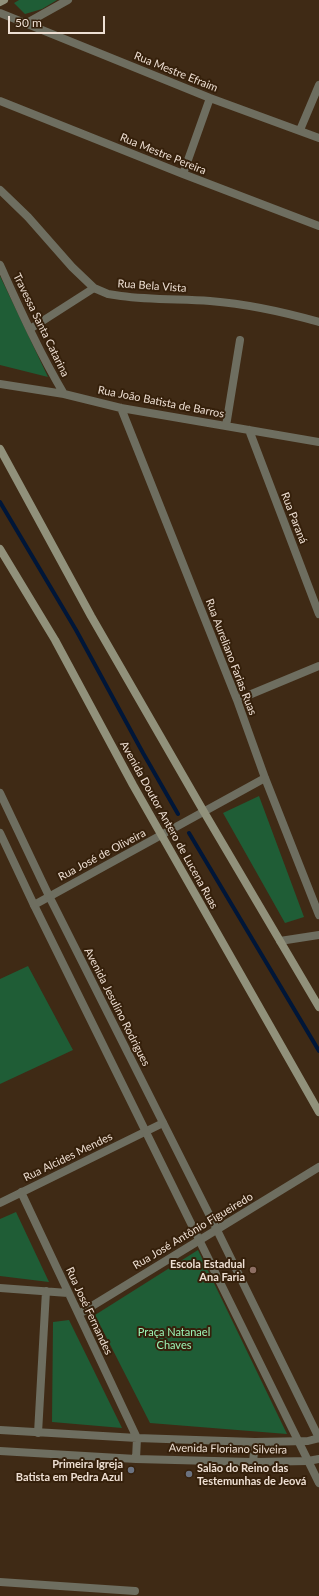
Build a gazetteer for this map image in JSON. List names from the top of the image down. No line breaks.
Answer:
{"streets":{"main road":["Avenida Doutor Antero de Lucena Ruas"],"street":["Rua Mestre Efraim","Rua Mestre Pereira","Rua Bela Vista","Travessa Santa Catarina","Rua João Batista de Barros","Rua Paraná","Rua Aureliano Farias Ruas","Rua José de Oliveira","Avenida Jesulino Rodrigues","Rua Alcides Mendes","Rua José Antônio Figueiredo","Rua José Fernandes","Avenida Floriano Silveira"]},"crossings":[["Travessa Santa Catarina","Rua João Batista de Barros"],["Rua João Batista de Barros","Rua Paraná"],["Rua João Batista de Barros","Rua Aureliano Farias Ruas"],["Rua Aureliano Farias Ruas","Rua José de Oliveira"],["Avenida Doutor Antero de Lucena Ruas","Rua José de Oliveira"],["Rua José de Oliveira","Avenida Jesulino Rodrigues"],["Avenida Jesulino Rodrigues","Rua Alcides Mendes"],["Avenida Jesulino Rodrigues","Rua José Antônio Figueiredo"],["Rua Alcides Mendes","Rua José Fernandes"],["Rua José Antônio Figueiredo","Rua José Fernandes"],["Rua José Fernandes","Avenida Floriano Silveira"]],"parks":["Praça Natanael Chaves"],"places":["Escola Estadual Ana Faria","Primeira Igreja Batista em Pedra Azul","Salão do Reino das Testemunhas de Jeová"],"scale_bar":"50 m"}
